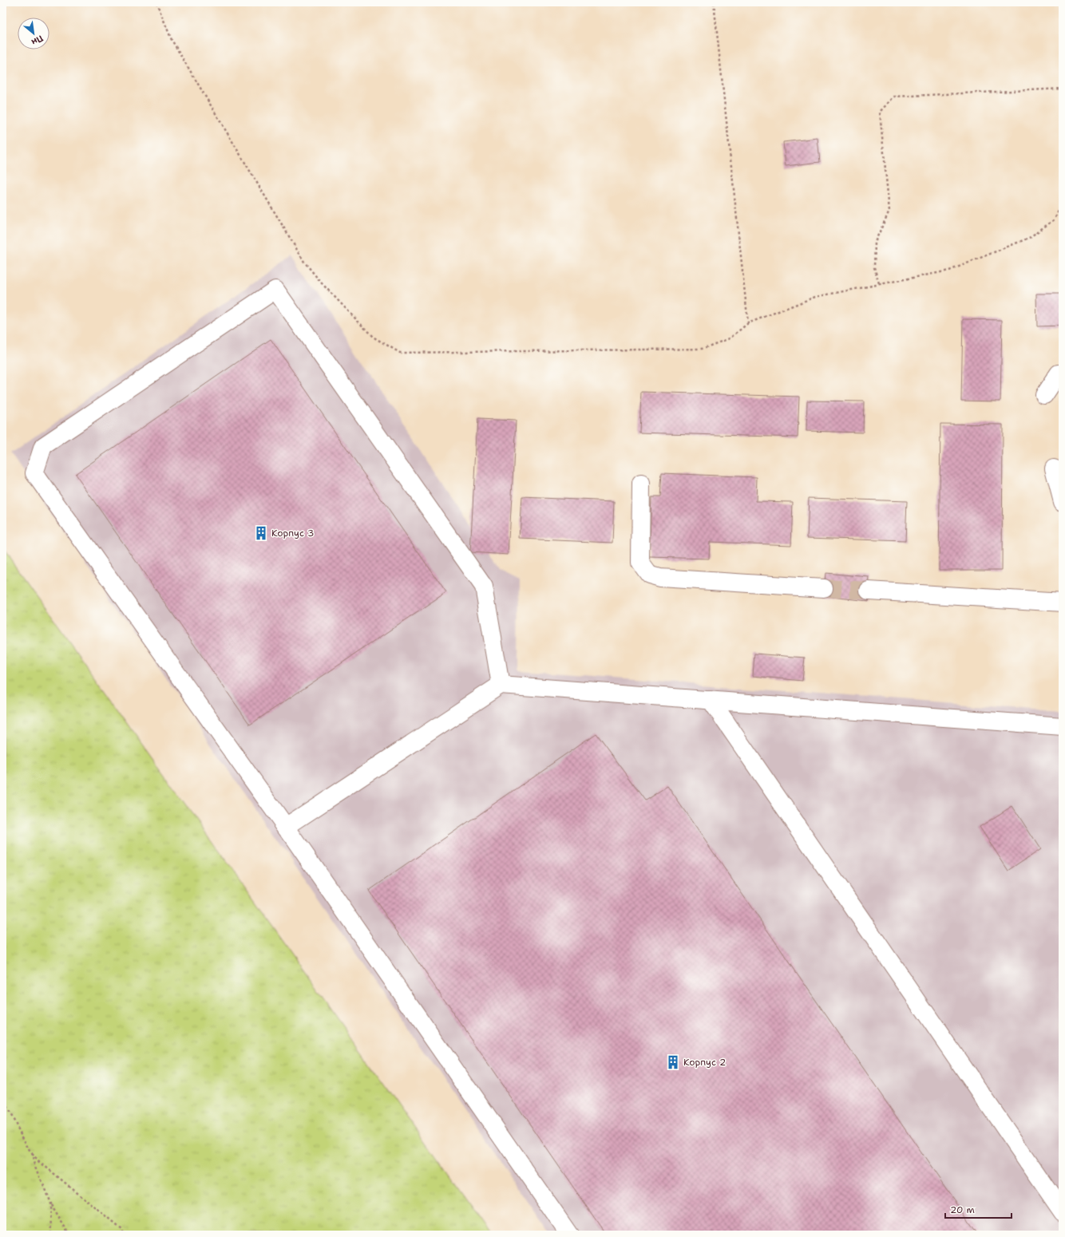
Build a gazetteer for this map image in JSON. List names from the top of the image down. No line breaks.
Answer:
{"places":{"building":["Корпус 3","Корпус 2"]},"scale_bar":"20 m","north":"bottom right"}
